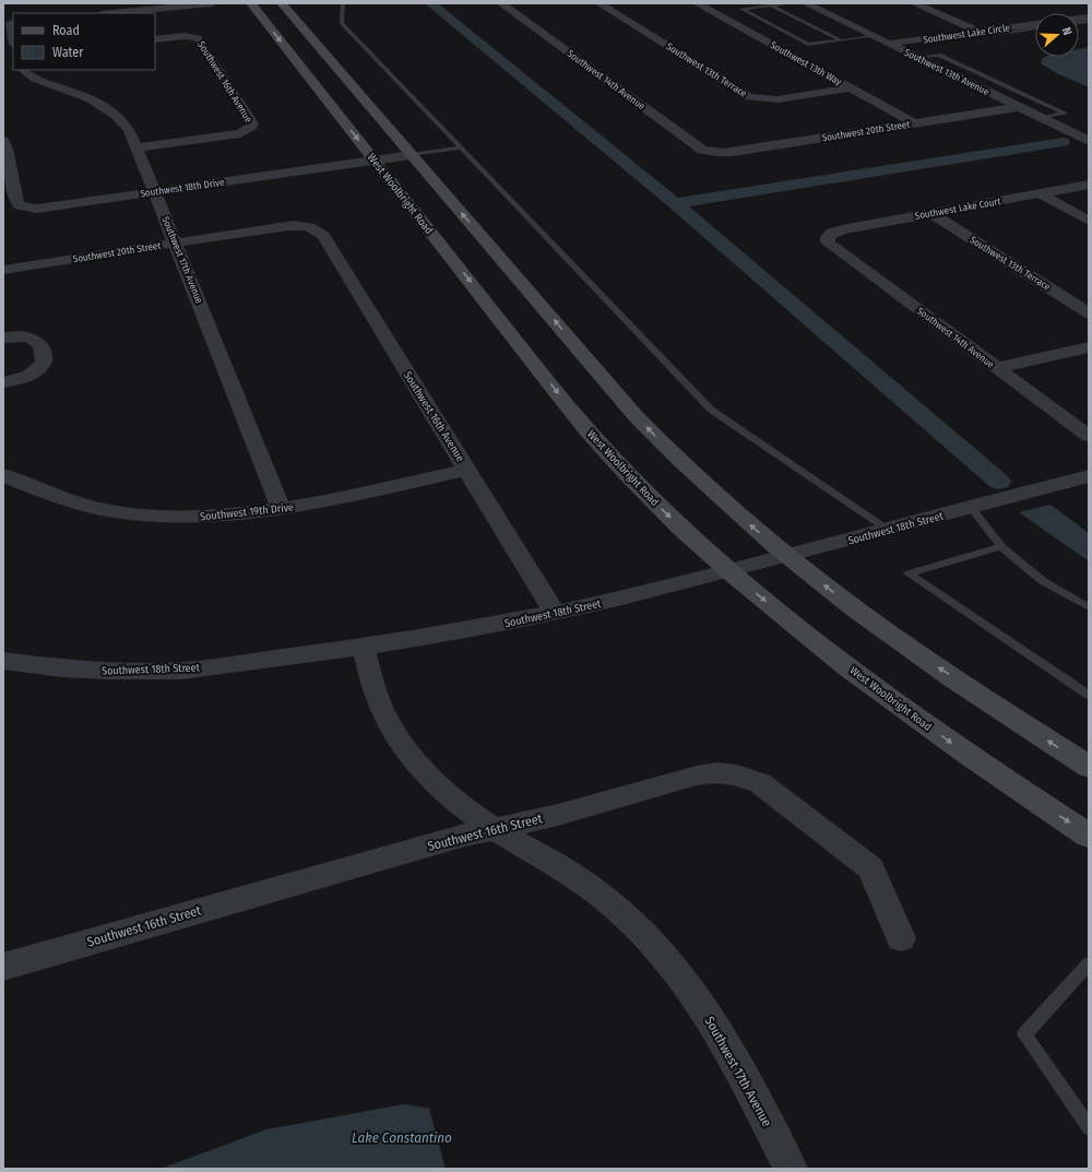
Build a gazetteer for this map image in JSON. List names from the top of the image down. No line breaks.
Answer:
{"streets":{"main road":["West Woolbright Road"],"street":["Southwest Lake Circle","Southwest 13th Way","Southwest 13th Terrace","Southwest 13th Avenue","Southwest 14th Avenue","Southwest 16th Avenue","Southwest 20th Street","Southwest 18th Drive","Southwest Lake Court","Southwest 17th Avenue","Southwest 19th Drive","Southwest 18th Street","Southwest 16th Street"]},"crossings":[["Southwest Lake Circle","Southwest 13th Avenue"],["Southwest 13th Way","Southwest 13th Terrace"],["Southwest 13th Way","Southwest 20th Street"],["Southwest 13th Terrace","Southwest Lake Court"],["Southwest 13th Avenue","Southwest 20th Street"],["Southwest 14th Avenue","Southwest 20th Street"],["Southwest 14th Avenue","Southwest Lake Court"],["Southwest 16th Avenue","Southwest 20th Street"],["Southwest 16th Avenue","Southwest 17th Avenue"],["Southwest 16th Avenue","Southwest 19th Drive"],["Southwest 16th Avenue","Southwest 18th Street"],["Southwest 20th Street","Southwest 17th Avenue"],["Southwest 18th Drive","West Woolbright Road"],["Southwest 18th Drive","Southwest 17th Avenue"],["West Woolbright Road","Southwest 18th Street"],["Southwest 17th Avenue","Southwest 19th Drive"],["Southwest 17th Avenue","Southwest 18th Street"],["Southwest 17th Avenue","Southwest 16th Street"]],"water":["Lake Constantino"],"legend":["Road","Water"],"north":"right"}
